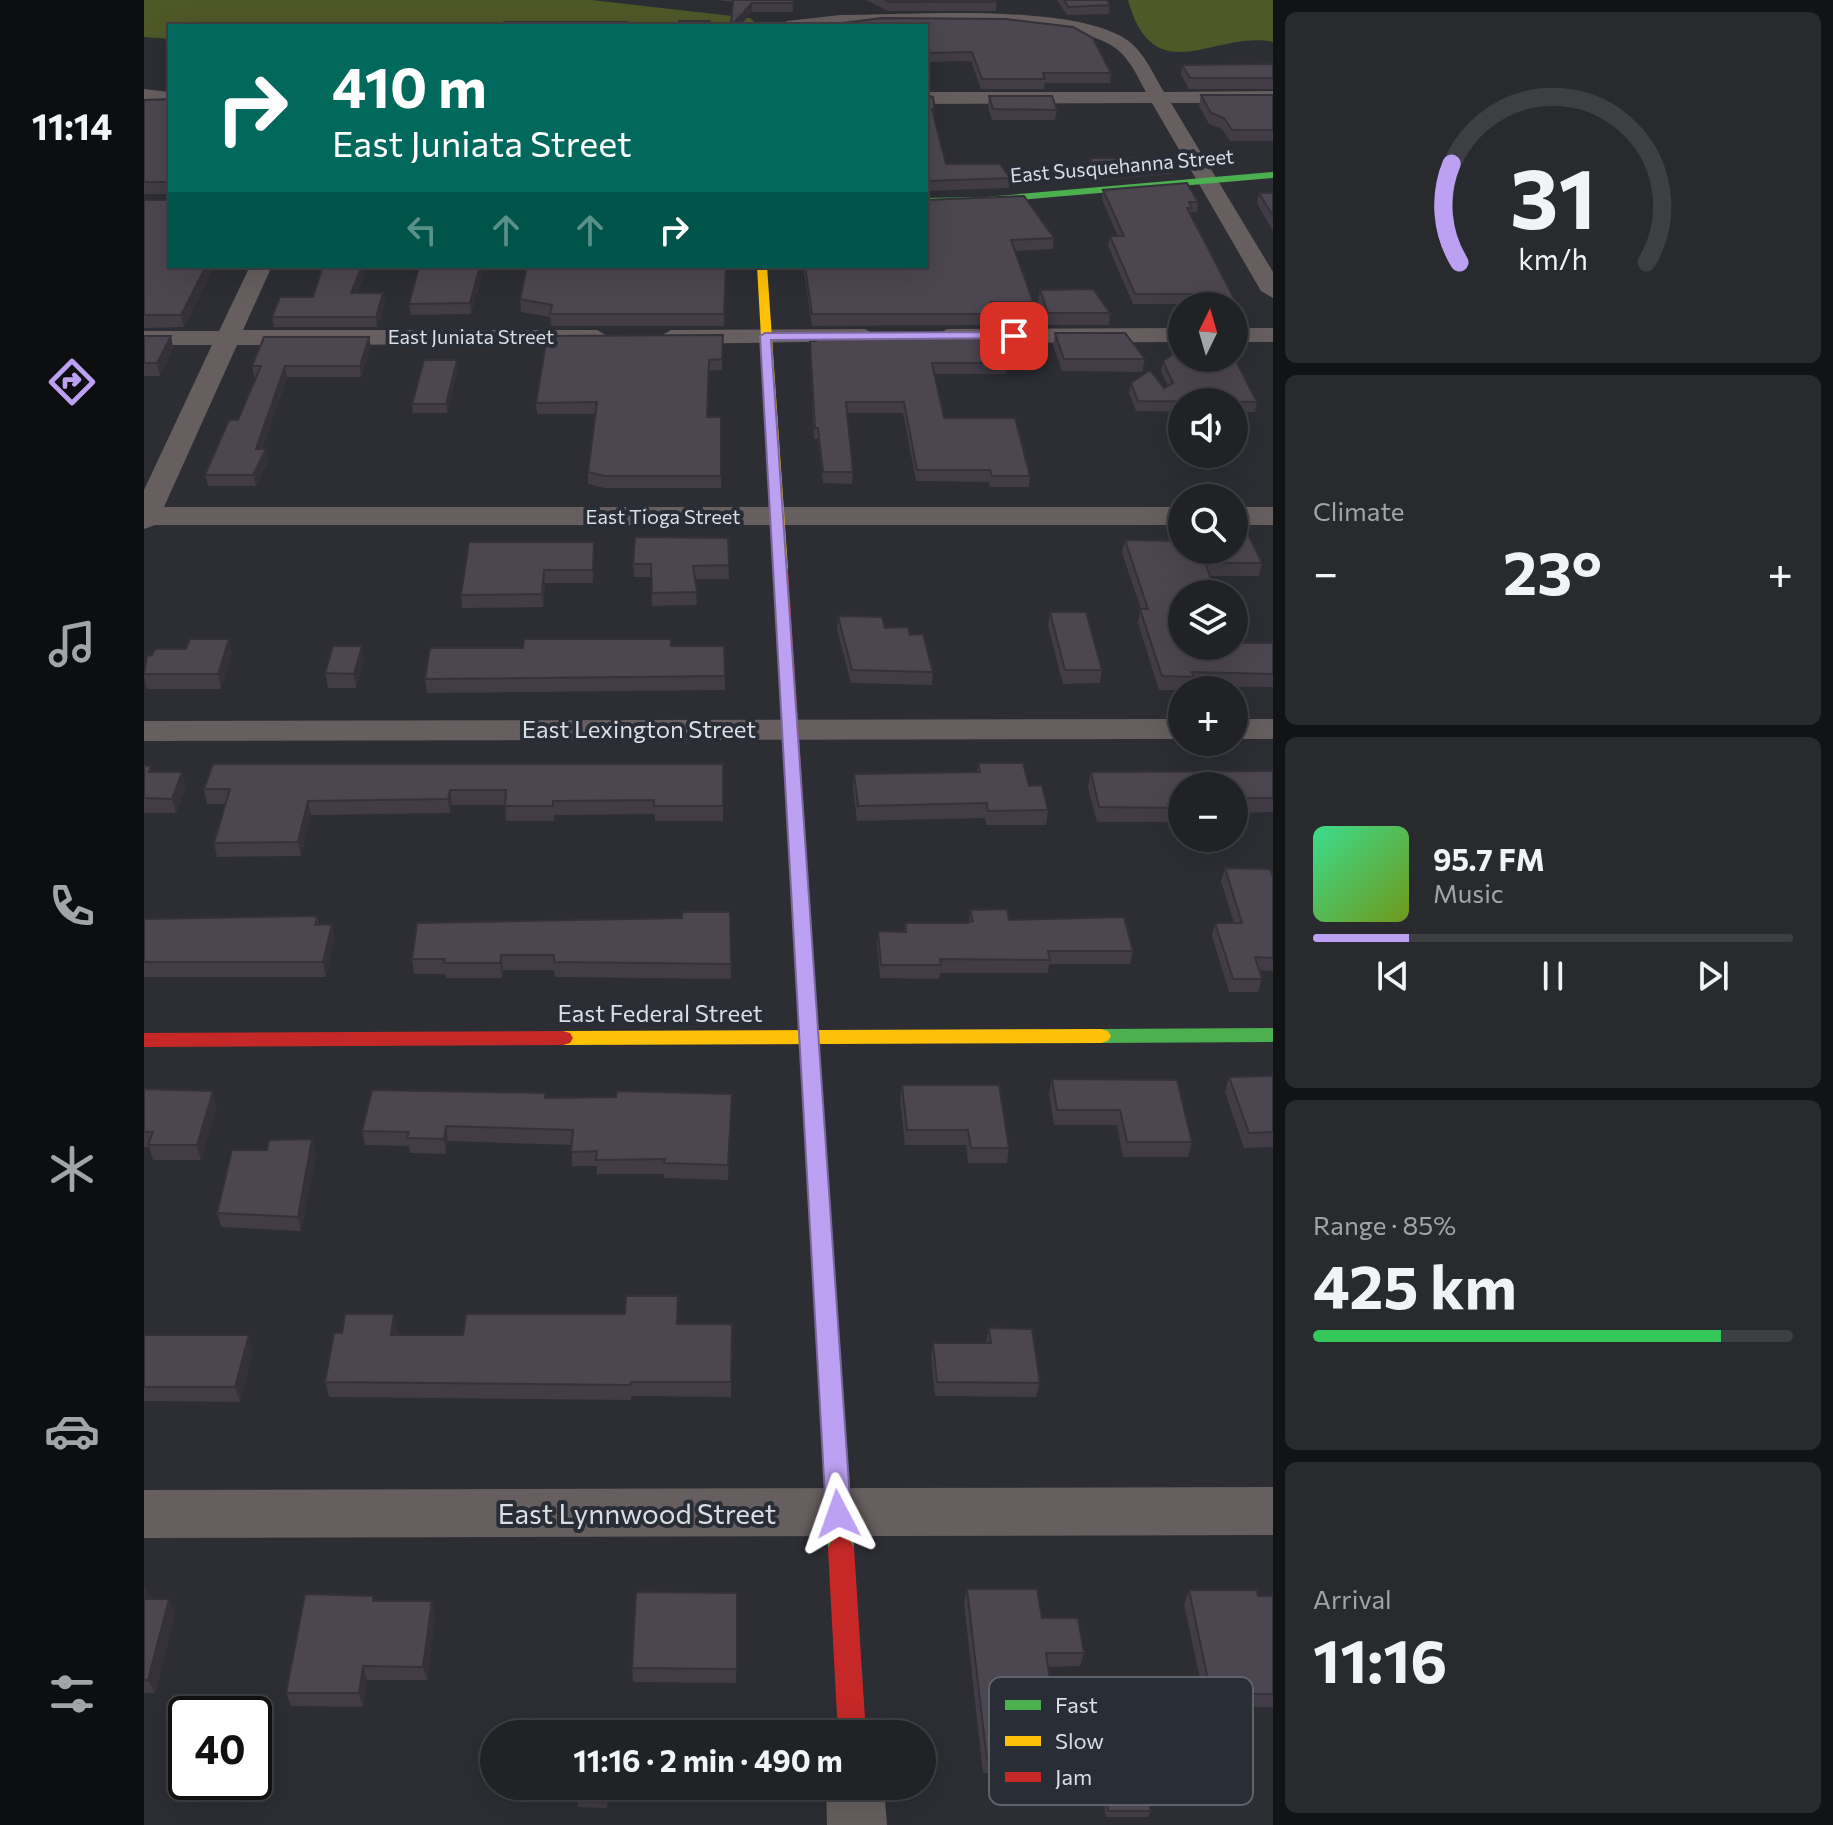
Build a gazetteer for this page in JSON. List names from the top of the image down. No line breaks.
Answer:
{"streets":{"street":["East Susquehanna Street","East Juniata Street","East Tioga Street","East Lexington Street","East Federal Street","East Lynnwood Street"]},"legend":["Fast","Slow","Jam"],"north":"top","page":{"tabs":"11:14","turn":["410 m","East Juniata Street"],"map_buttons":["+","−"],"tile":["Climate",["Range · 85%","425 km"],["Arrival","11:16"]],"heat":["−","23°","+"],"song":["95.7 FM","Music"],"limit":"40","trip":"11:16 · 2 min · 490 m","gauge":["31","km/h"]}}
